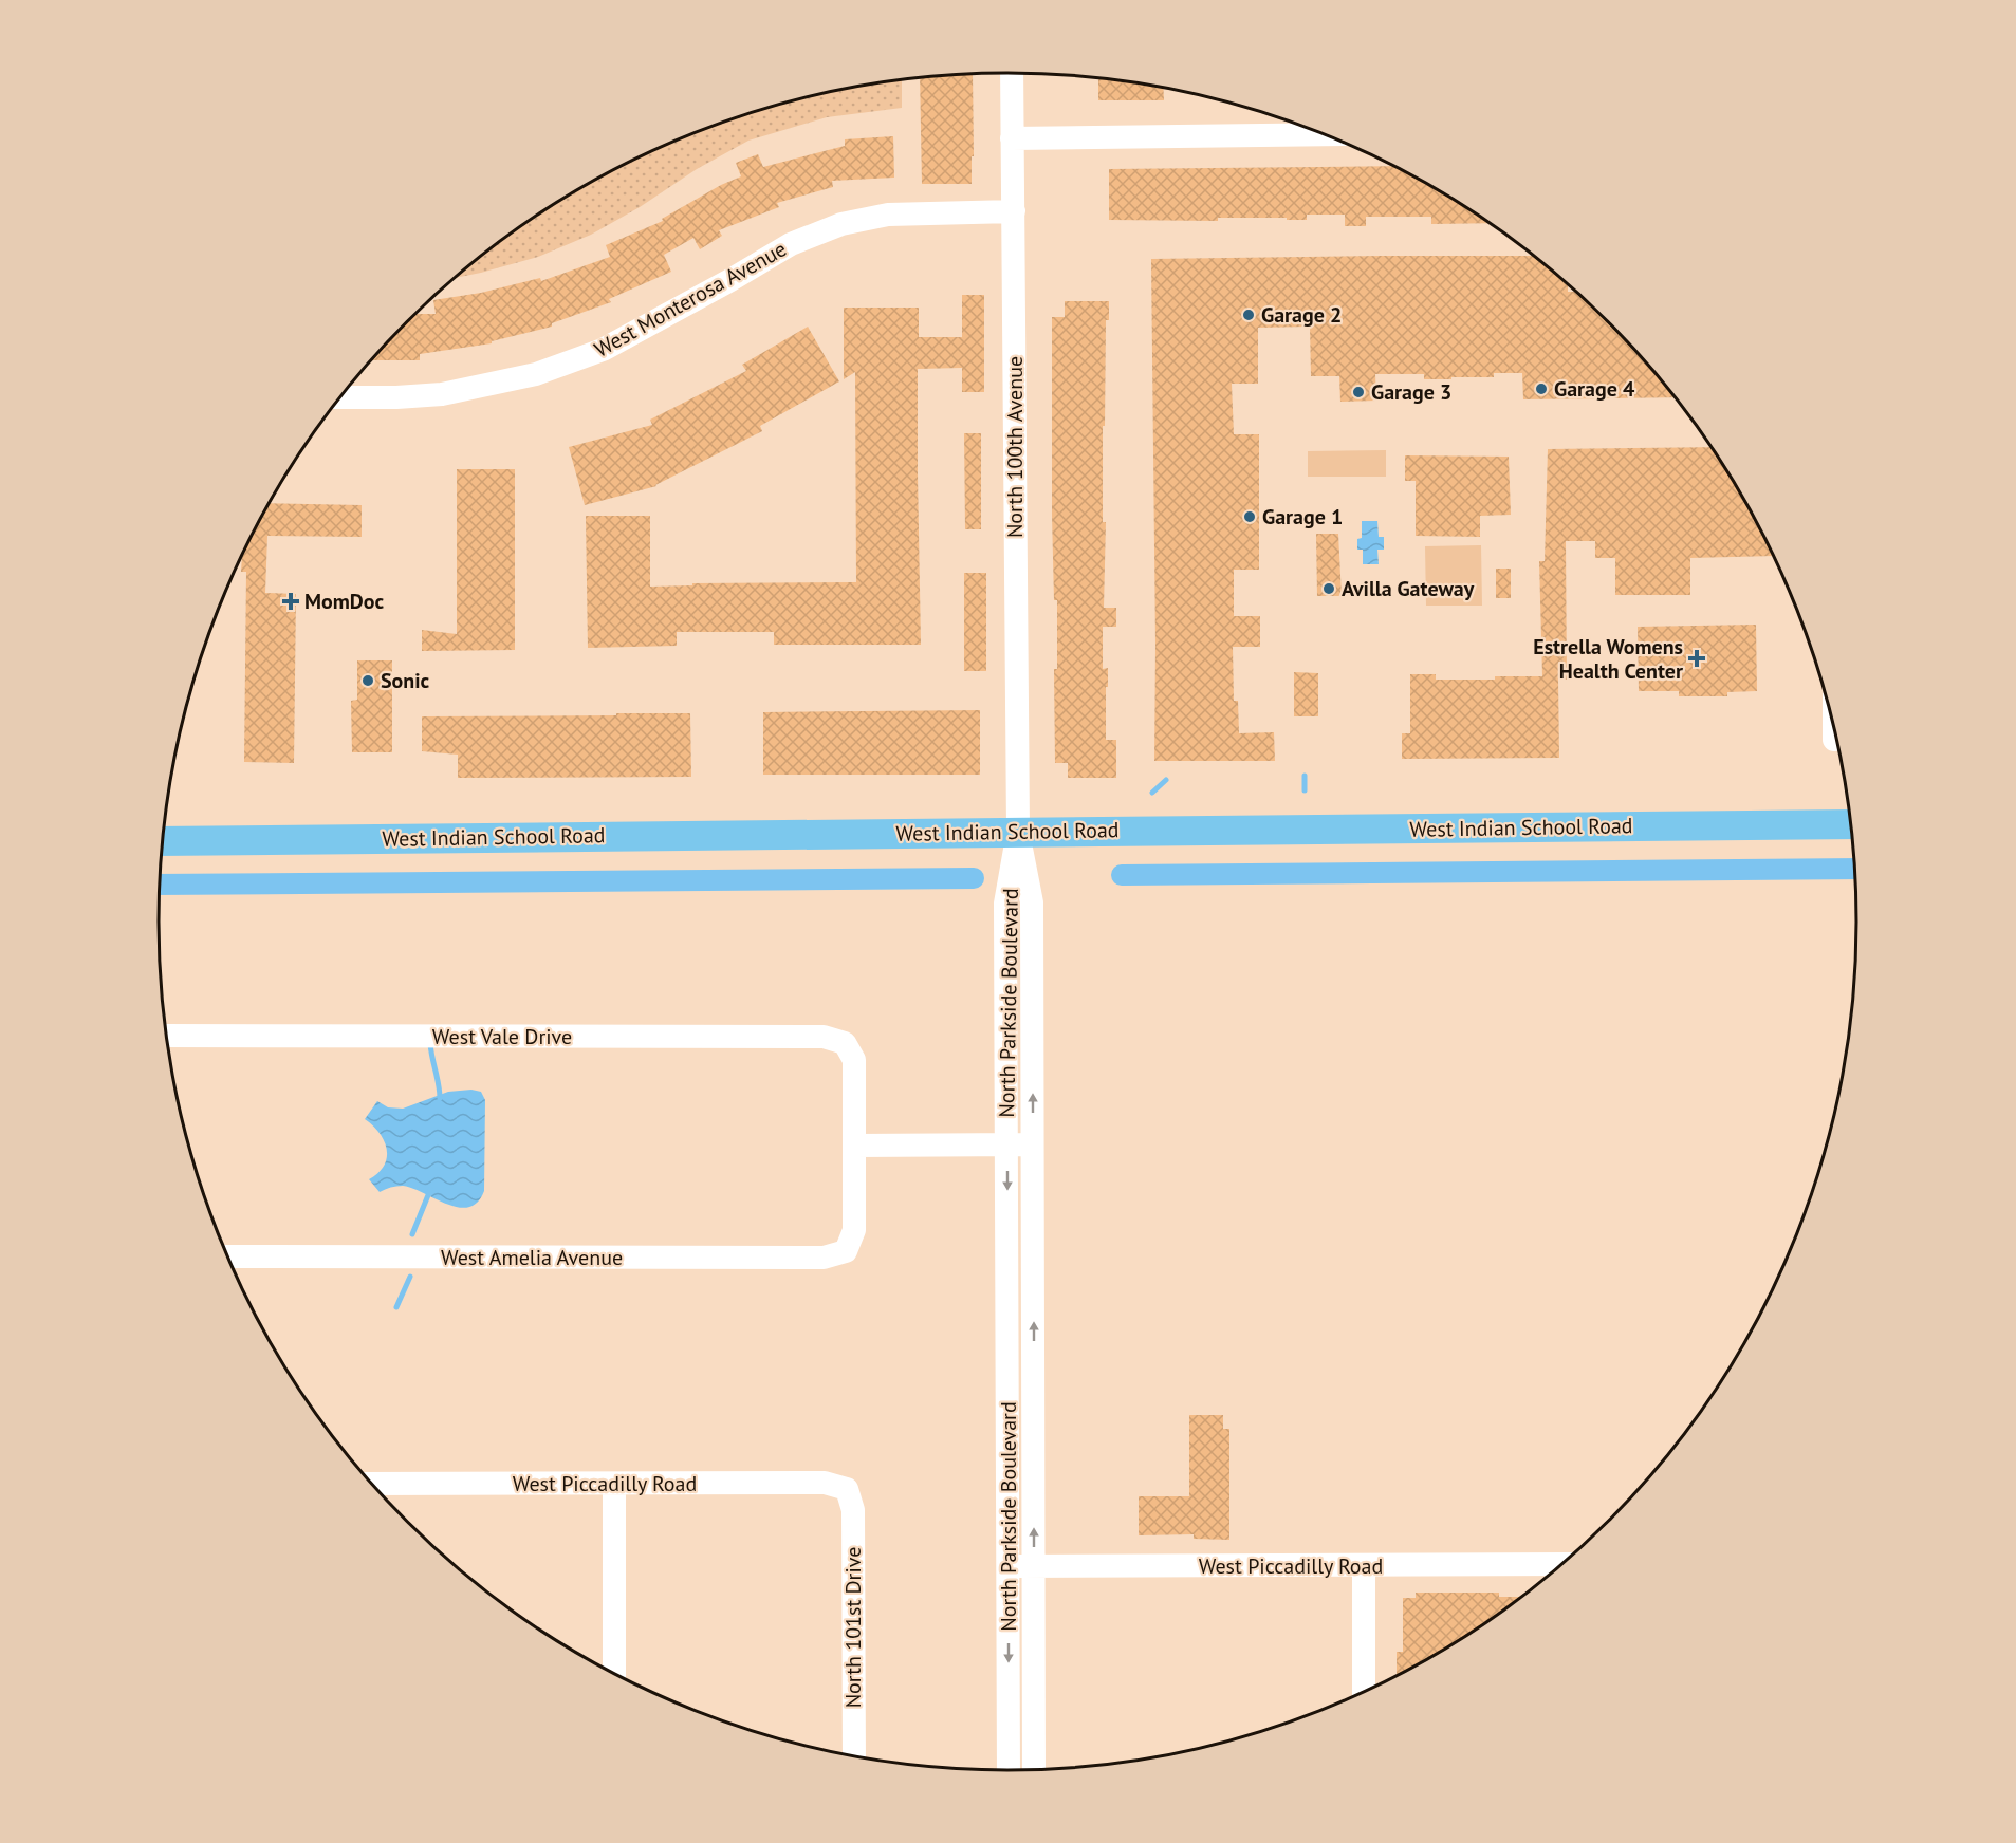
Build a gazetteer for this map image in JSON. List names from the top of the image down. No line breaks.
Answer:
{"streets":{"main road":["West Indian School Road"],"street":["West Monterosa Avenue","North 100th Avenue","North Parkside Boulevard","West Vale Drive","West Amelia Avenue","West Piccadilly Road","North 101st Drive"]},"crossings":[["West Monterosa Avenue","North 100th Avenue"],["North 100th Avenue","West Indian School Road"],["North 100th Avenue","North Parkside Boulevard"],["West Indian School Road","North Parkside Boulevard"],["North Parkside Boulevard","West Piccadilly Road"],["West Vale Drive","West Amelia Avenue"],["West Piccadilly Road","North 101st Drive"]],"places":{"other":["Garage 2","Garage 4","Garage 3","Garage 1","Avilla Gateway","Sonic"],"health":["MomDoc","Estrella Womens Health Center"]}}
